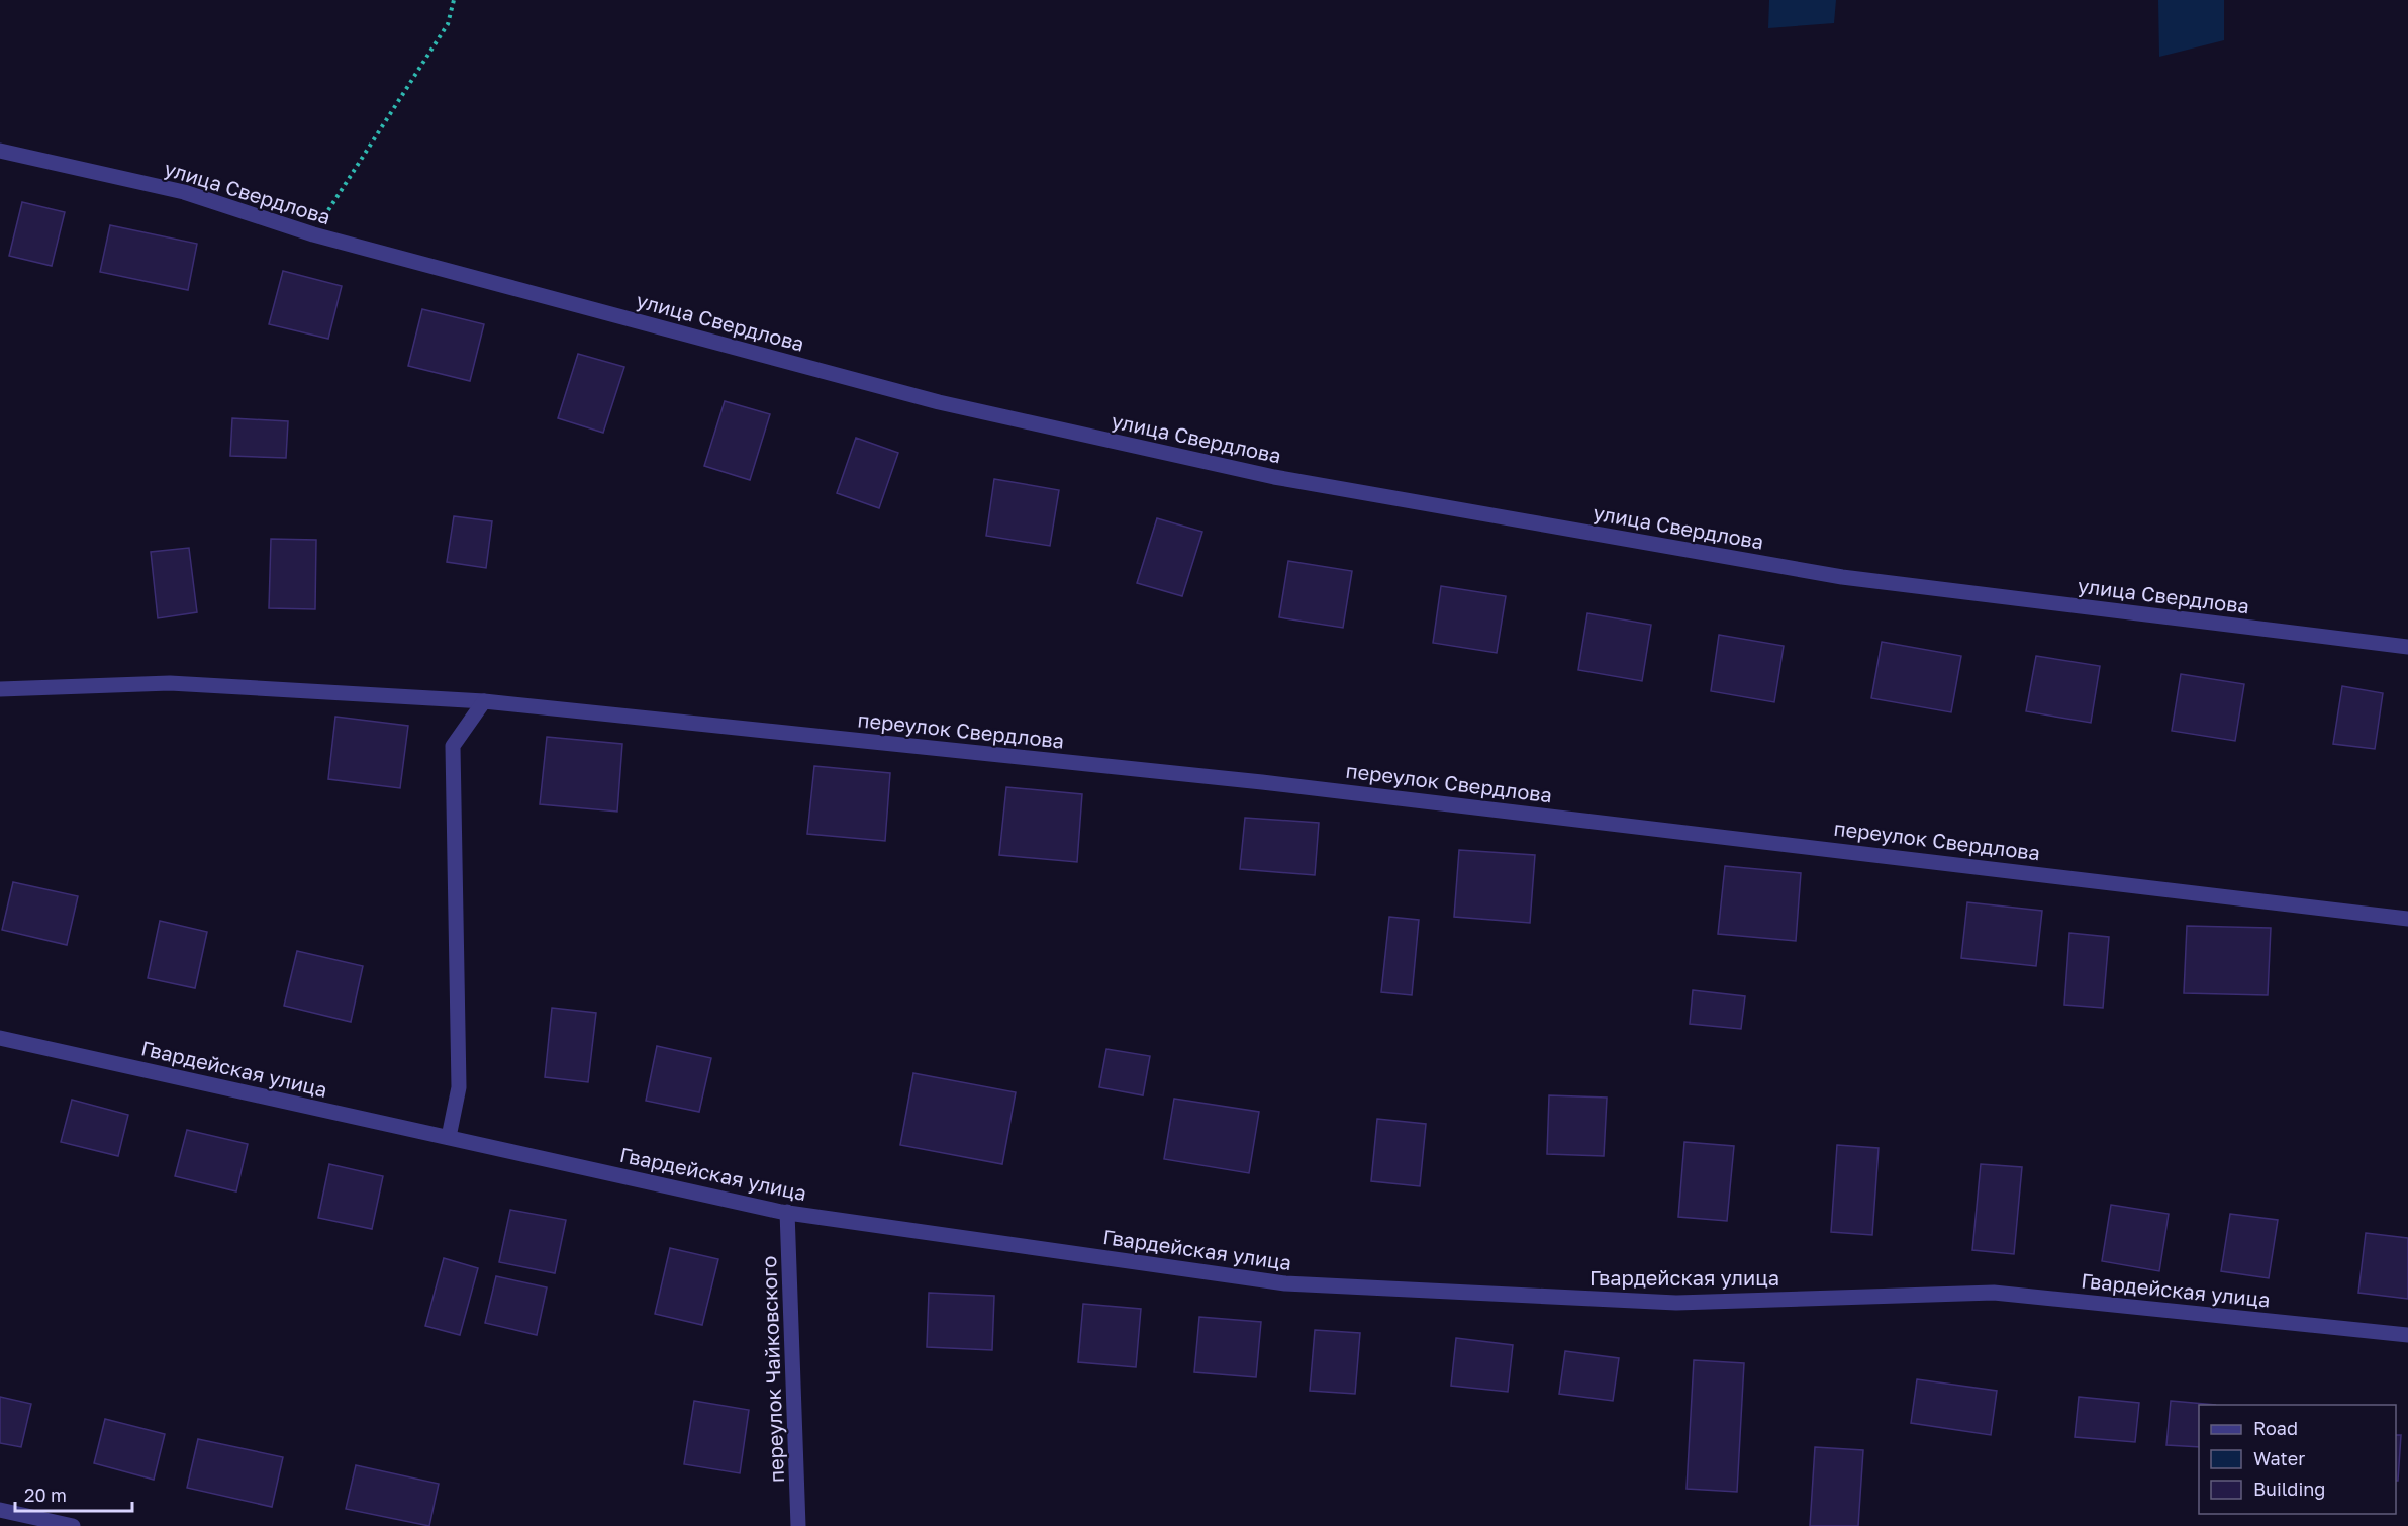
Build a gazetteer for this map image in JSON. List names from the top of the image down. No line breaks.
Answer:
{"streets":{"street":["улица Свердлова","переулок Свердлова","Гвардейская улица","переулок Чайковского"]},"crossings":[["Гвардейская улица","переулок Чайковского"]],"legend":["Road","Water","Building"],"scale_bar":"20 m"}
